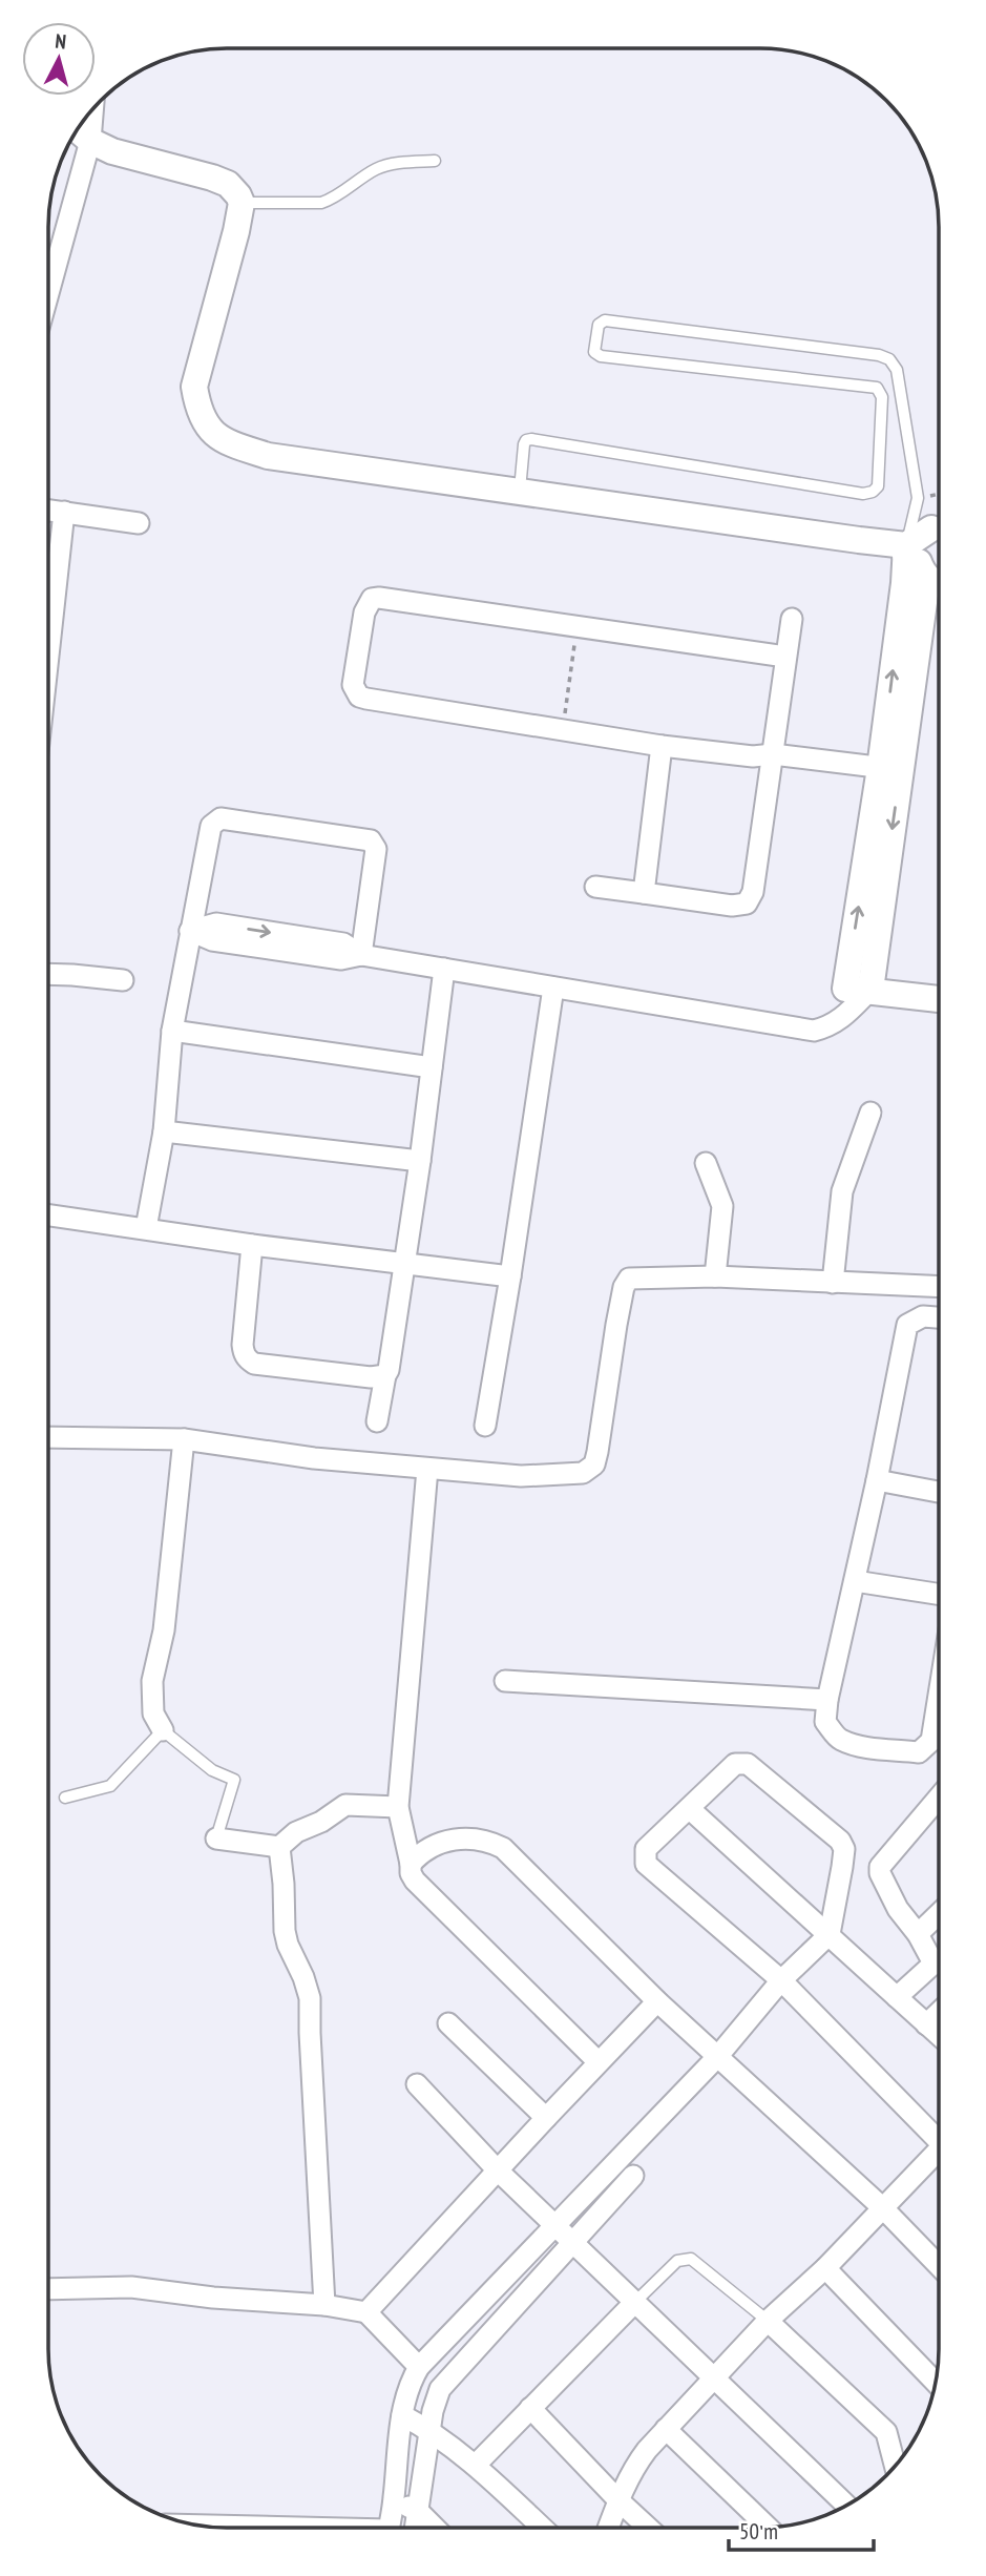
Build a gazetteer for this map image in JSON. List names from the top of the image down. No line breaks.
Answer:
{"scale_bar":"50 m","north":"top"}
